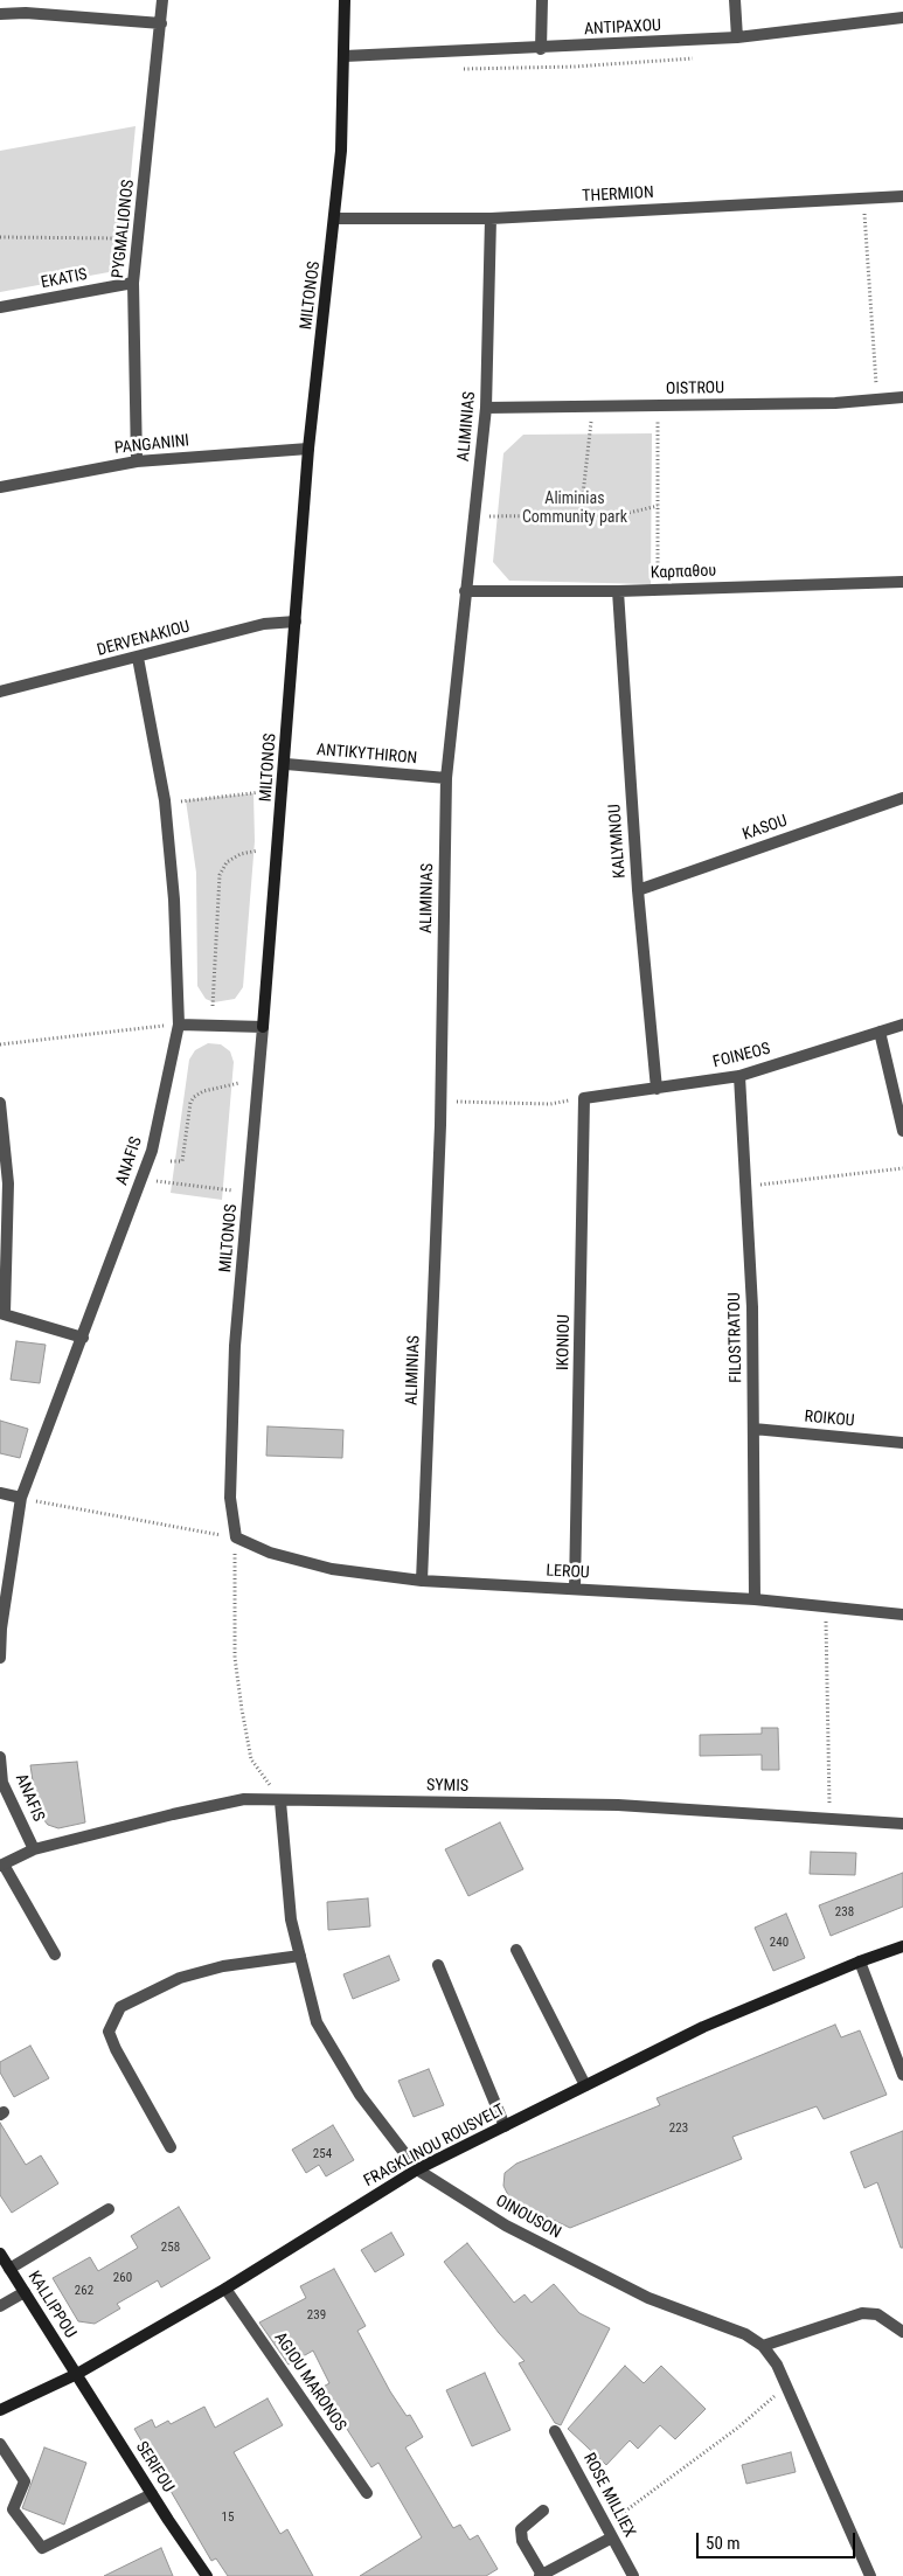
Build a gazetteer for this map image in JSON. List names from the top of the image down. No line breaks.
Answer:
{"streets":{"street":["ANTIPAXOU","THERMION","PYGMALIONOS","EKATIS","MILTONOS","OISTROU","ALIMINIAS","PANGANINI","Καρπαθου","DERVENAKIOU","ANTIKYTHIRON","KASOU","KALYMNOU","FOINEOS","ANAFIS","FILOSTRATOU","IKONIOU","ROIKOU","LEROU","SYMIS","FRAGKLINOU ROUSVELT","OINOUSON","KALLIPPOU","AGIOU MARONOS","SERIFOU","ROSE MILLIEX"]},"crossings":[["ANTIPAXOU","MILTONOS"],["THERMION","MILTONOS"],["THERMION","ALIMINIAS"],["PYGMALIONOS","EKATIS"],["PYGMALIONOS","PANGANINI"],["MILTONOS","PANGANINI"],["MILTONOS","DERVENAKIOU"],["MILTONOS","ANTIKYTHIRON"],["MILTONOS","LEROU"],["OISTROU","ALIMINIAS"],["ALIMINIAS","Καρπαθου"],["ALIMINIAS","ANTIKYTHIRON"],["ALIMINIAS","LEROU"],["Καρπαθου","KALYMNOU"],["DERVENAKIOU","ANAFIS"],["KASOU","KALYMNOU"],["KALYMNOU","FOINEOS"],["FOINEOS","FILOSTRATOU"],["FOINEOS","IKONIOU"],["ANAFIS","SYMIS"],["FILOSTRATOU","ROIKOU"],["FILOSTRATOU","LEROU"],["IKONIOU","LEROU"],["SYMIS","OINOUSON"],["FRAGKLINOU ROUSVELT","OINOUSON"],["FRAGKLINOU ROUSVELT","KALLIPPOU"],["FRAGKLINOU ROUSVELT","AGIOU MARONOS"],["FRAGKLINOU ROUSVELT","SERIFOU"],["KALLIPPOU","SERIFOU"]],"parks":["Aliminias Community park"],"house_numbers":["238","240","223","254","258","260","262","239","15"],"scale_bar":"50 m"}
